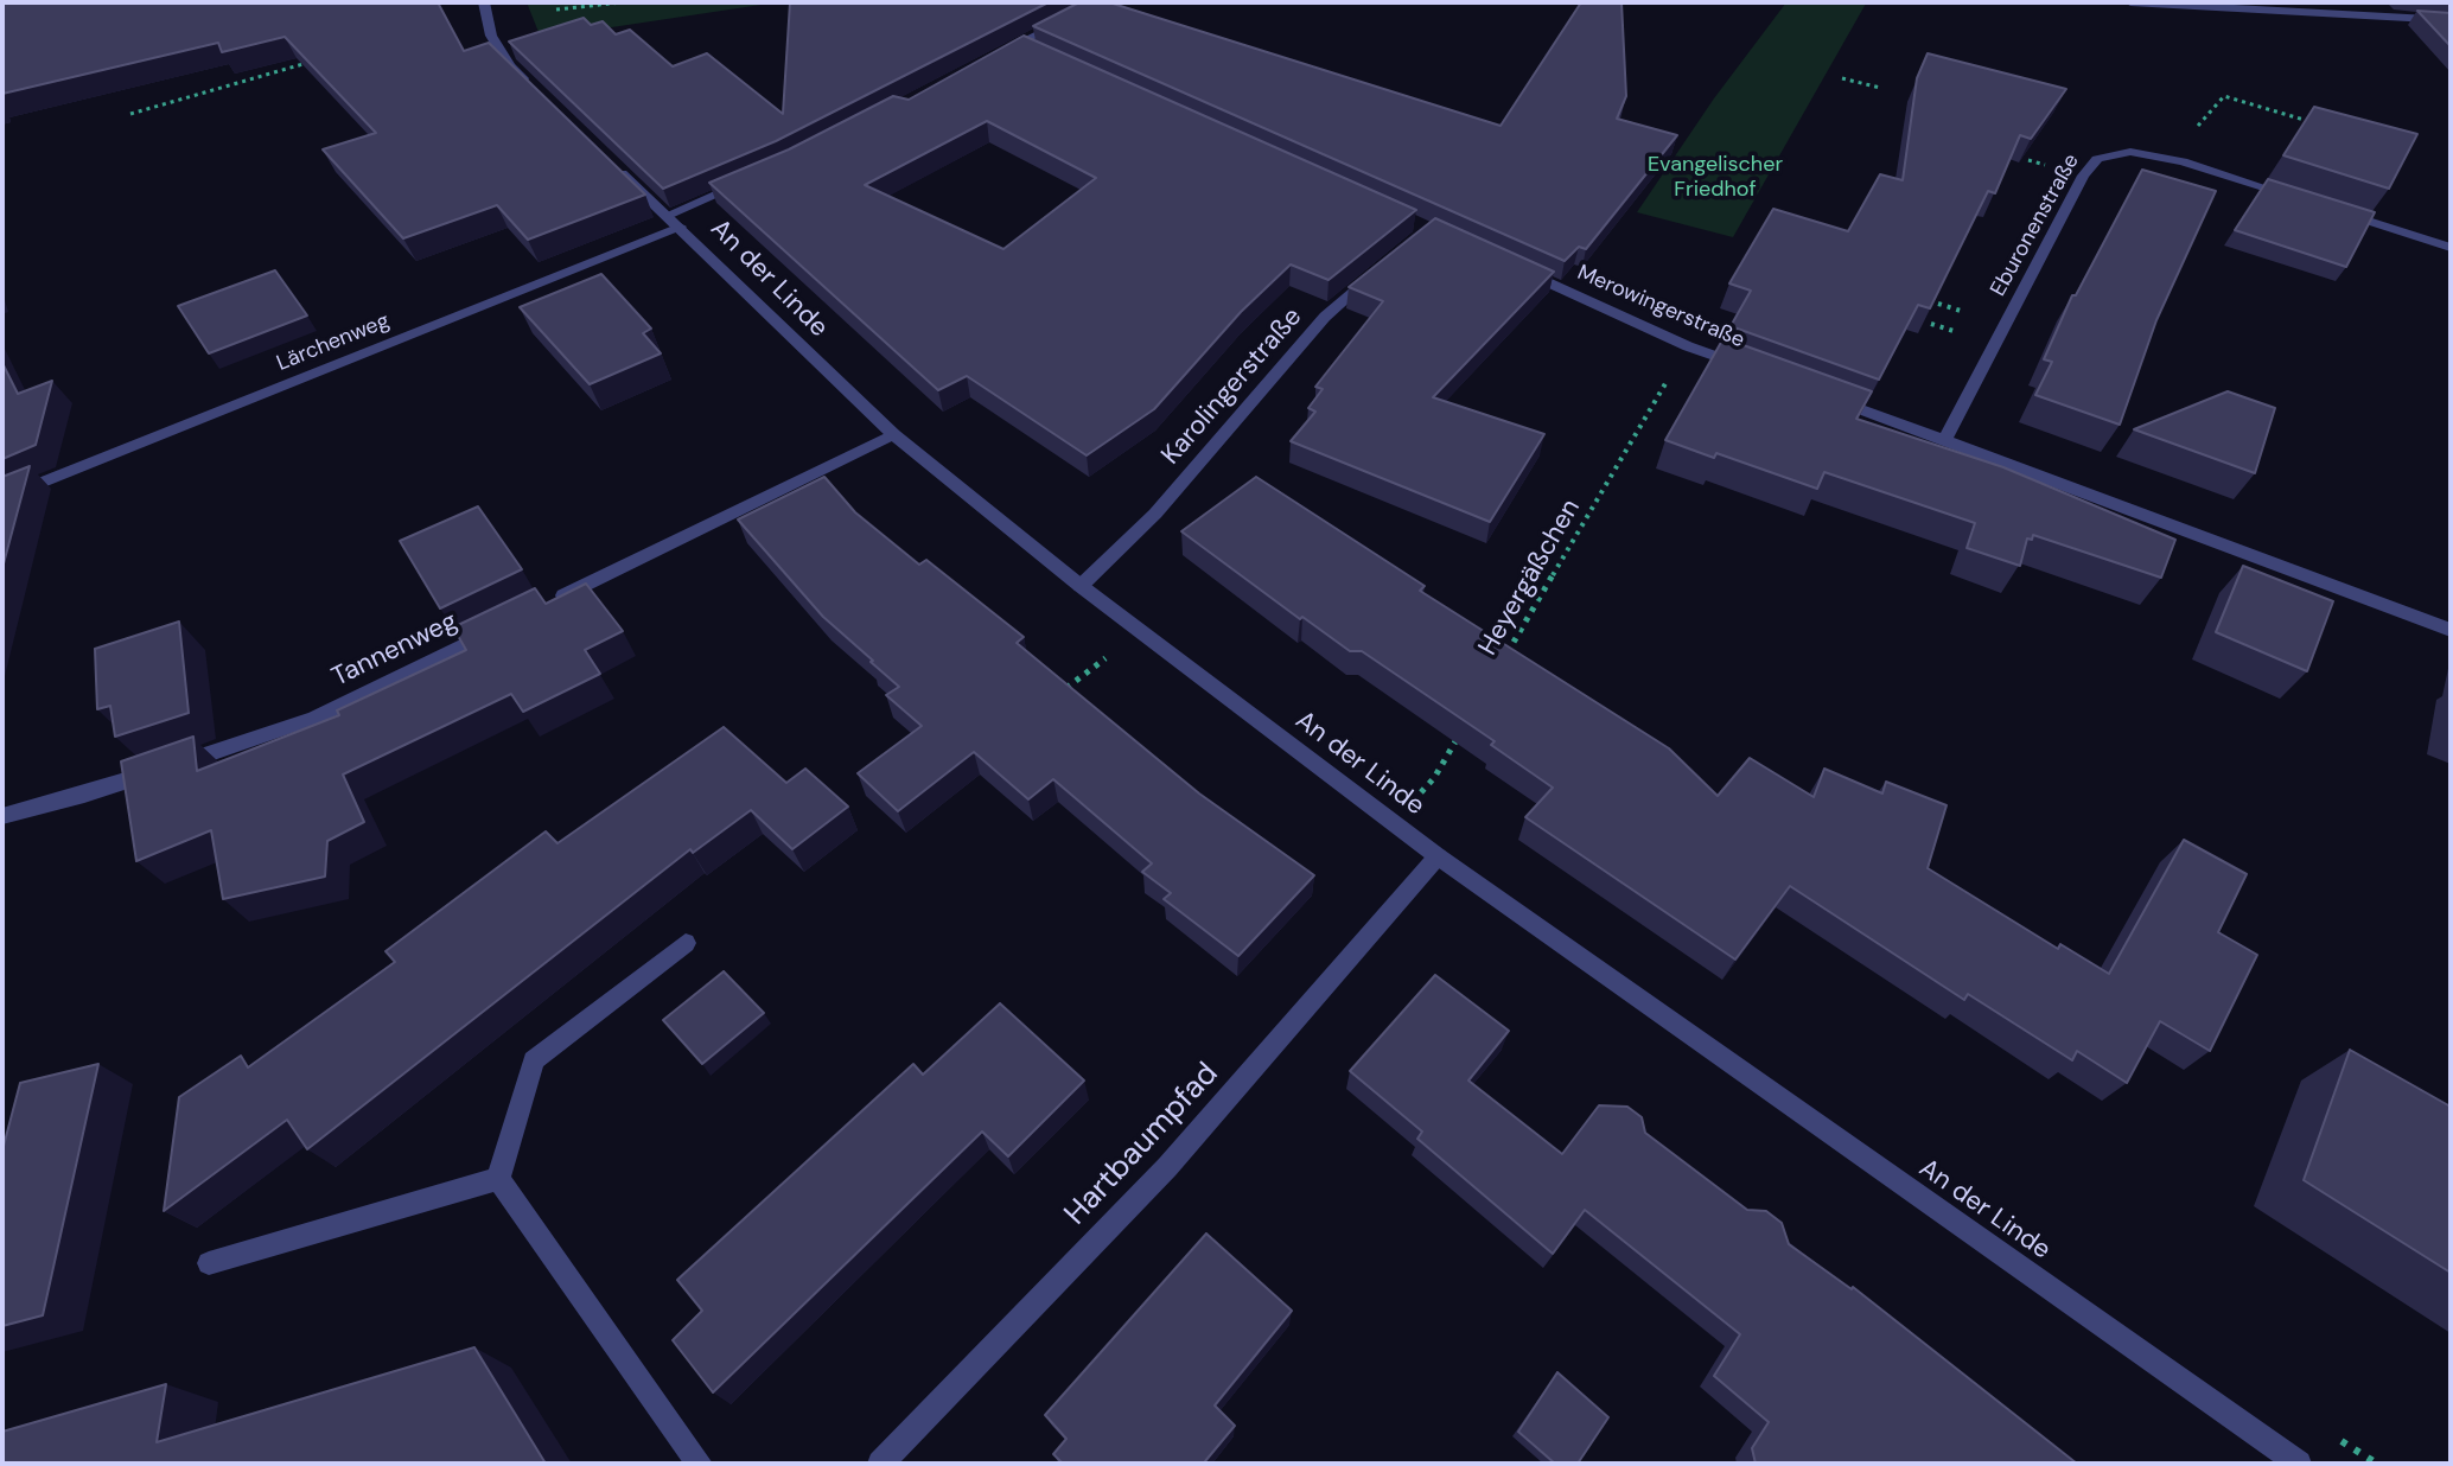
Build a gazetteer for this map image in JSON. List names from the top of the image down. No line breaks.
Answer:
{"streets":{"street":["Eburonenstraße","An der Linde","Merowingerstraße","Lärchenweg","Karolingerstraße","Tannenweg","Hartbaumpfad"],"path":["Heyergäßchen"]},"crossings":[["An der Linde","Lärchenweg"],["An der Linde","Karolingerstraße"],["An der Linde","Hartbaumpfad"],["Merowingerstraße","Heyergäßchen"]],"parks":["Evangelischer Friedhof"]}
